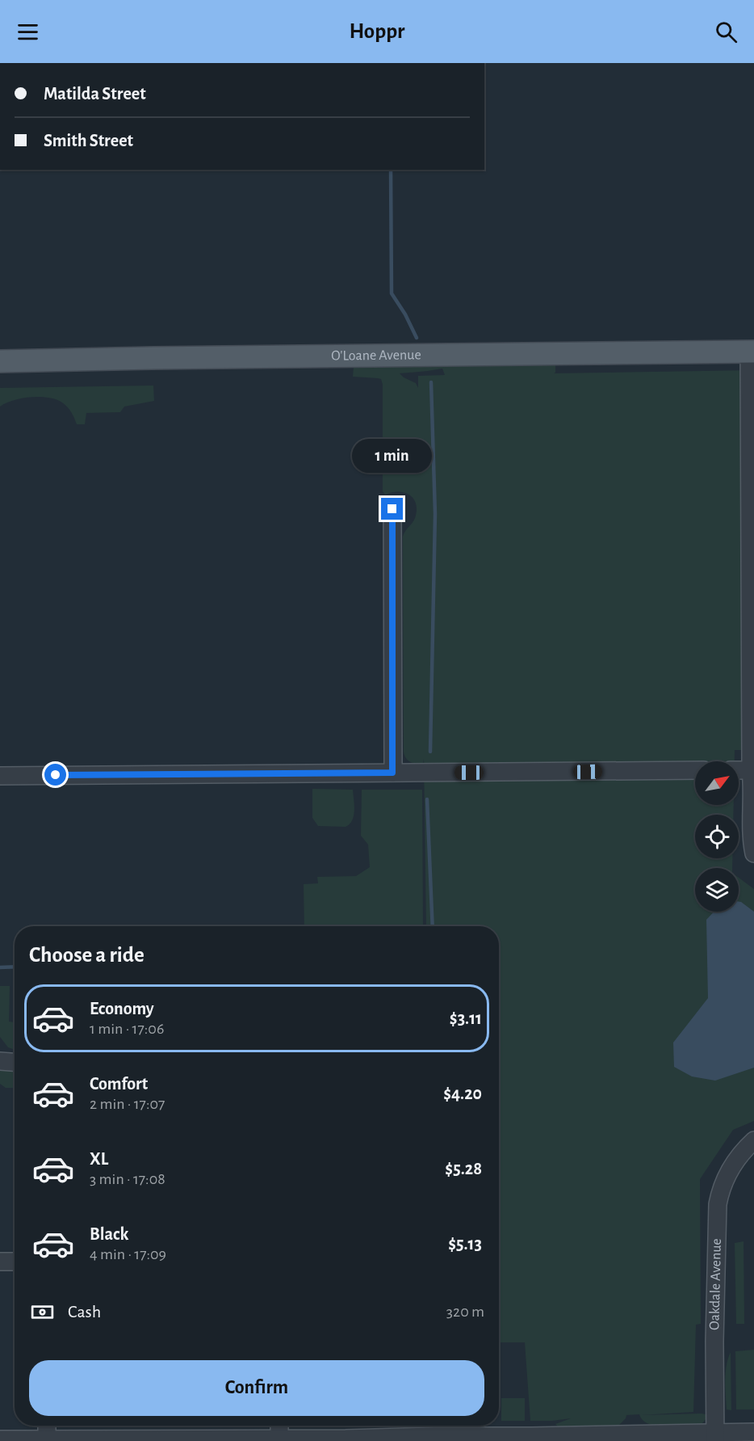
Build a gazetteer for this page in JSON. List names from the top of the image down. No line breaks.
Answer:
{"streets":{"main road":["O'Loane Avenue"],"street":["Oakdale Avenue"]},"north":"top right","page":{"header":"Hoppr","banner":["Matilda Street","Smith Street"],"bubble":"1 min","heading":"Choose a ride","list":[{"name":"Economy","note":"1 min · 17:06","value":"$3.11"},{"name":"Comfort","note":"2 min · 17:07","value":"$4.20"},{"name":"XL","note":"3 min · 17:08","value":"$5.28"},{"name":"Black","note":"4 min · 17:09","value":"$5.13"}],"pay":["Cash","320 m"],"buttons":"Confirm"}}
